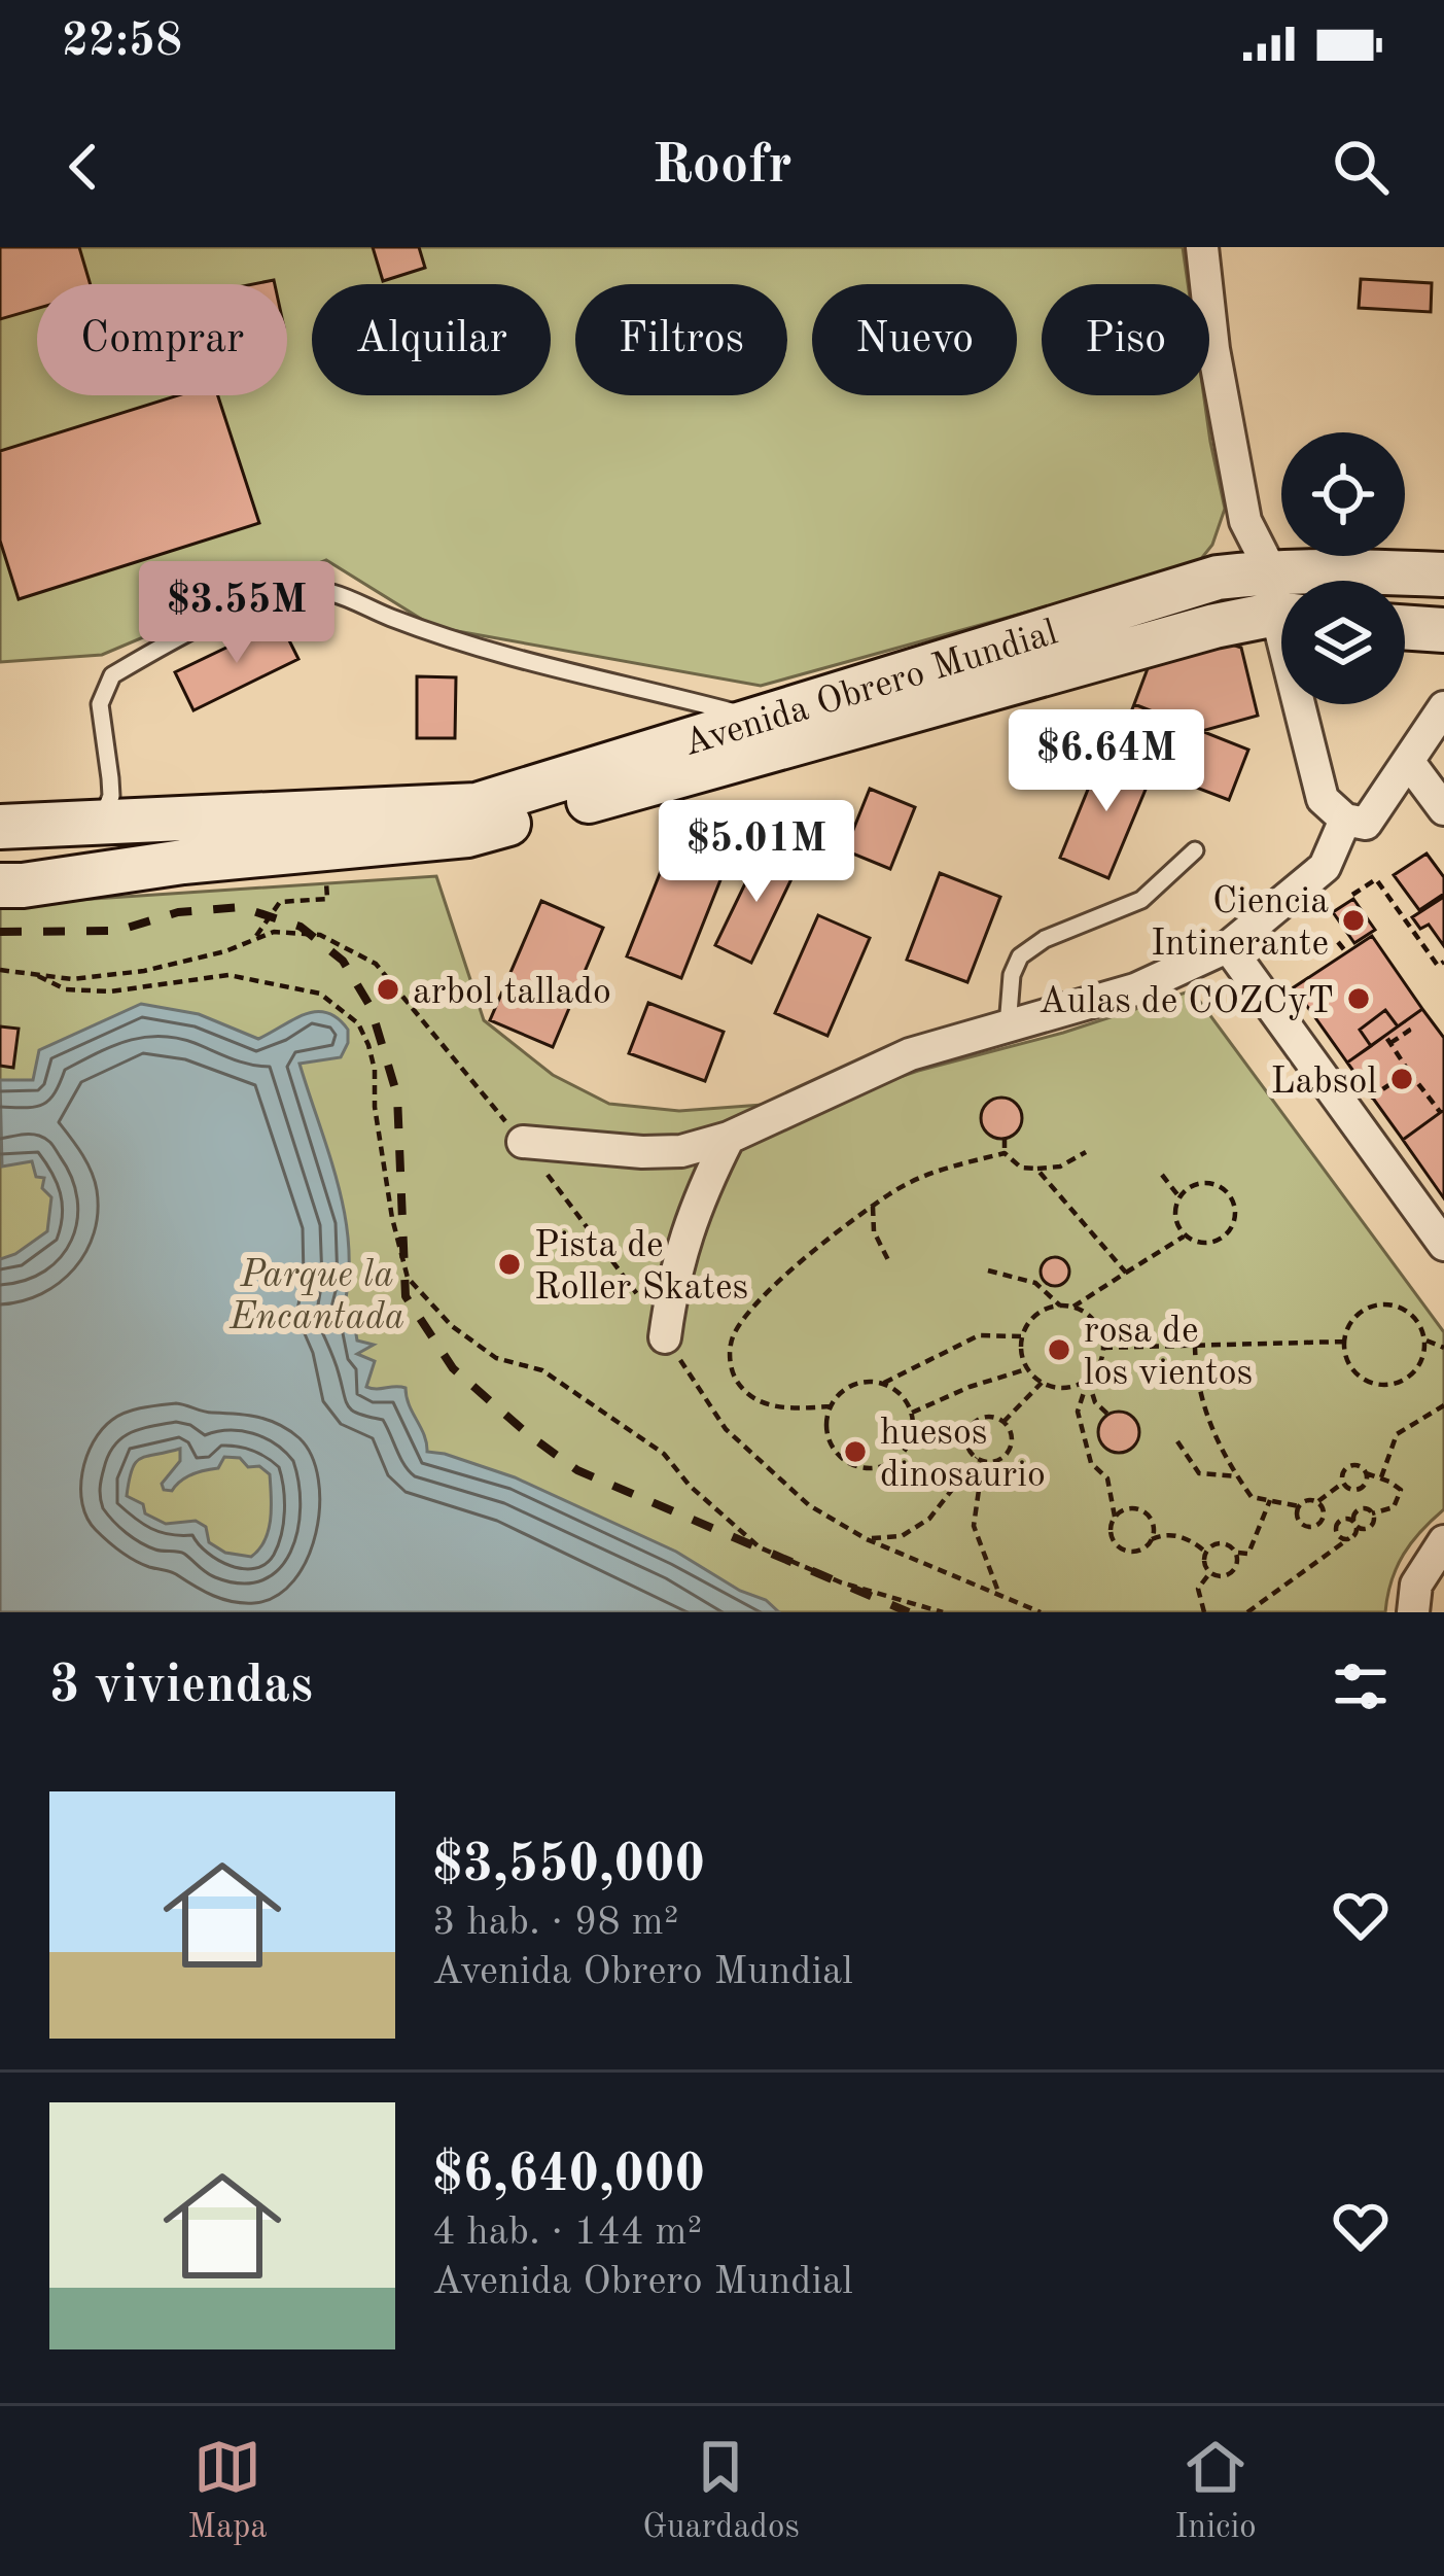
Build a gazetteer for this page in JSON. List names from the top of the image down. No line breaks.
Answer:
{"streets":{"main road":["Avenida Obrero Mundial"]},"parks":["Parque la Encantada"],"places":["Ciencia Intinerante","arbol tallado","Aulas de COZCyT","Labsol","Pista de Roller Skates","rosa de los vientos","huesos dinosaurio"],"page":{"status":"22:58","header":"Roofr","chip":["Comprar","Alquilar","Filtros","Nuevo","Piso"],"price":["$3.55M","$6.64M","$5.01M"],"heading":"3 viviendas","list":[{"name":"$3,550,000","note":"3 hab. · 98 m² · Avenida Obrero Mundial"},{"name":"$6,640,000","note":"4 hab. · 144 m² · Avenida Obrero Mundial"}],"tabs":["Mapa","Guardados","Inicio"]}}
